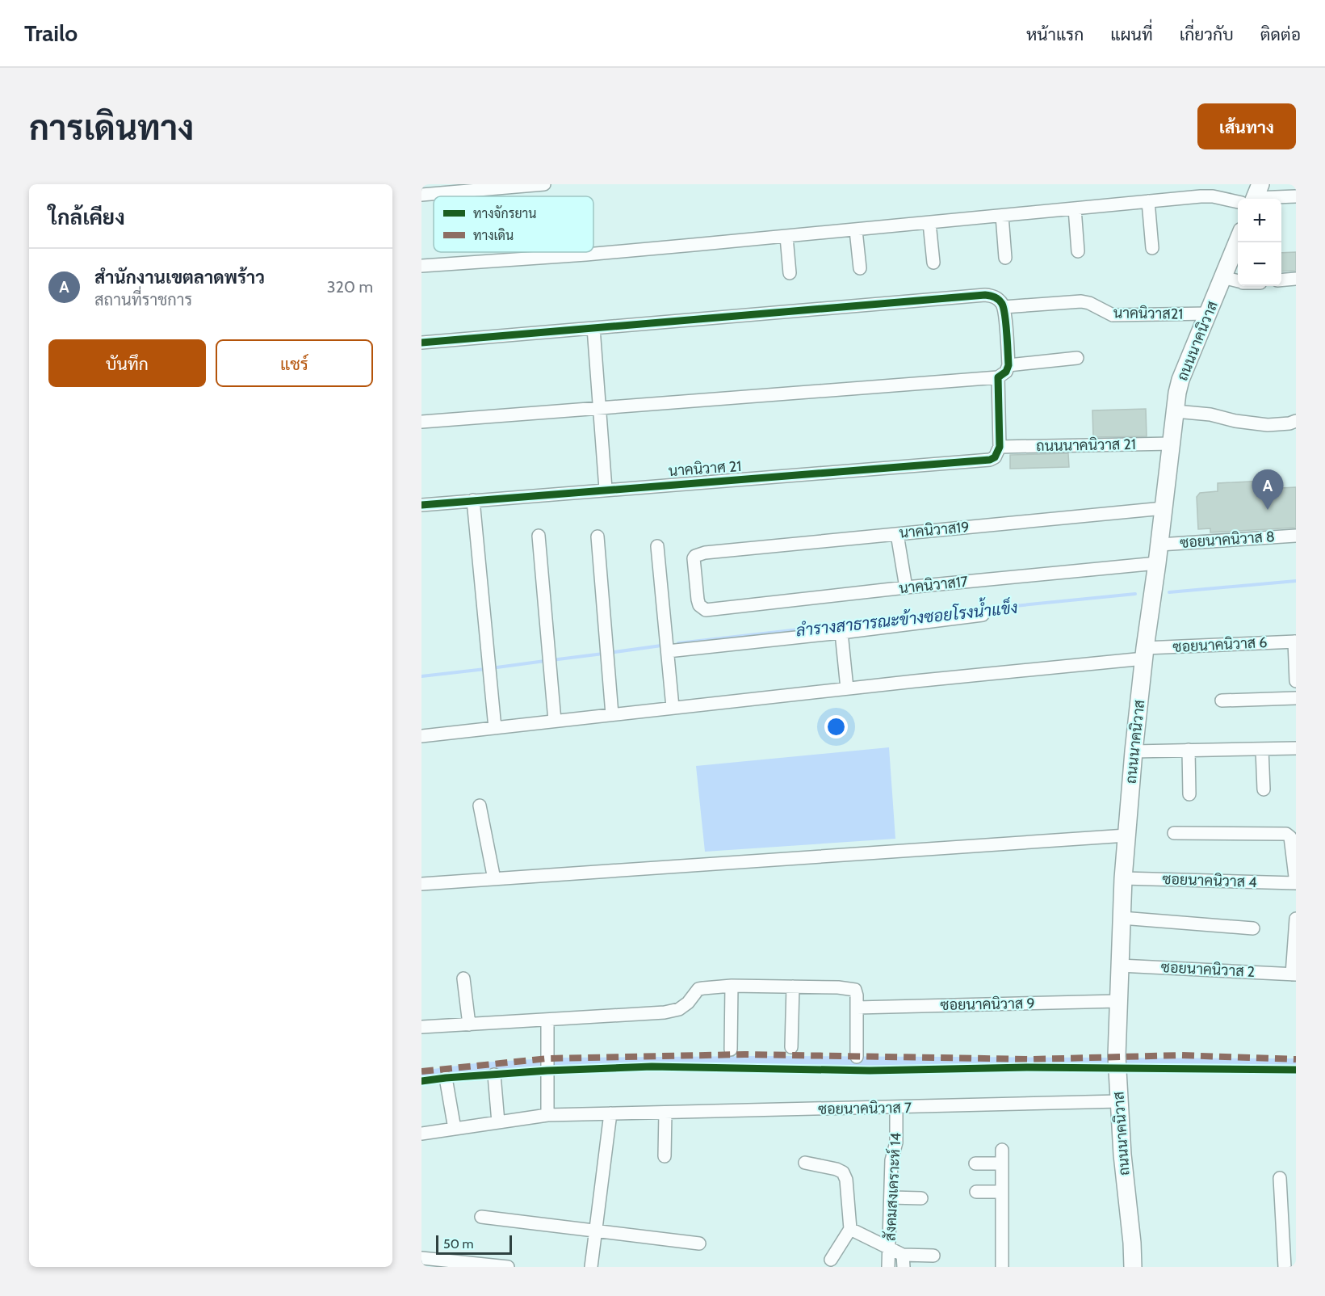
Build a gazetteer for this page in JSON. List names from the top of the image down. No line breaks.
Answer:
{"streets":{"main road":["ถนนนาคนิวาส"],"street":["นาคนิวาส21","ถนนนาคนิวาส 21","นาคนิวาศ 21","นาคนิวาส19","ซอยนาคนิวาส 8","นาคนิวาส17","ซอยนาคนิวาส 6","ซอยนาคนิวาส 4","ซอยนาคนิวาส 2","ซอยนาคนิวาส 9","ซอยนาคนิวาส 7","สังคมสงเคราะห์ 14"]},"crossings":[["นาคนิวาส21","ถนนนาคนิวาส"],["ถนนนาคนิวาส","ถนนนาคนิวาส 21"],["ถนนนาคนิวาส","นาคนิวาส19"],["ถนนนาคนิวาส","ซอยนาคนิวาส 8"],["ถนนนาคนิวาส","นาคนิวาส17"],["ถนนนาคนิวาส","ซอยนาคนิวาส 6"],["ถนนนาคนิวาส","ซอยนาคนิวาส 4"],["ถนนนาคนิวาส","ซอยนาคนิวาส 2"],["ถนนนาคนิวาส","ซอยนาคนิวาส 9"],["ถนนนาคนิวาส","ซอยนาคนิวาส 7"],["ถนนนาคนิวาส 21","นาคนิวาศ 21"],["นาคนิวาส19","นาคนิวาส17"],["ซอยนาคนิวาส 7","สังคมสงเคราะห์ 14"]],"water":["ลำรางสาธารณะข้างซอยโรงน้ำแข็ง"],"legend":["ทางจักรยาน","ทางเดิน"],"scale_bar":"50 m","page":{"header":"Trailo","nav":["หน้าแรก","แผนที่","เกี่ยวกับ","ติดต่อ"],"title":"การเดินทาง","buttons":["เส้นทาง",["บันทึก","แชร์"]],"heading":"ใกล้เคียง","map_buttons":["+","−"],"list":[{"mark":"A","name":"สำนักงานเขตลาดพร้าว","note":"สถานที่ราชการ","value":"320 m"}],"pins":"A","scale":"50 m"}}
